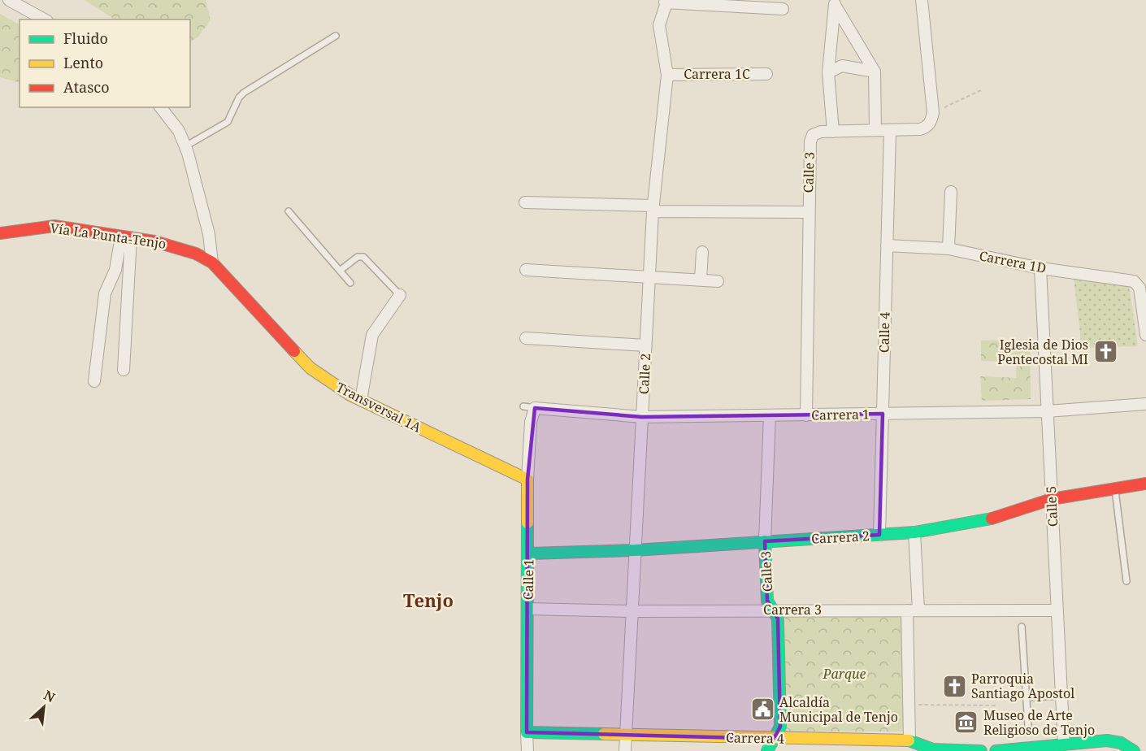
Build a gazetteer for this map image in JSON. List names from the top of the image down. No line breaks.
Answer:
{"streets":{"main road":["Calle 3","Vía La Punta-Tenjo","Transversal 1A","Carrera 2","Calle 1","Carrera 4"],"street":["Carrera 1C","Carrera 1D","Calle 4","Calle 2","Carrera 1","Calle 5","Carrera 3"]},"crossings":[["Carrera 1C","Calle 2"],["Calle 3","Carrera 1"],["Calle 3","Carrera 2"],["Calle 3","Carrera 3"],["Calle 3","Carrera 4"],["Vía La Punta-Tenjo","Transversal 1A"],["Carrera 1D","Calle 4"],["Carrera 1D","Calle 5"],["Calle 4","Carrera 1"],["Calle 4","Carrera 2"],["Calle 2","Carrera 1"],["Calle 2","Carrera 2"],["Calle 2","Carrera 3"],["Calle 2","Carrera 4"],["Transversal 1A","Calle 1"],["Carrera 1","Calle 5"],["Carrera 1","Calle 1"],["Calle 5","Carrera 2"],["Calle 5","Carrera 3"],["Carrera 2","Calle 1"],["Calle 1","Carrera 3"],["Calle 1","Carrera 4"]],"districts":["Tenjo"],"parks":["Parque"],"places":{"church":["Iglesia de Dios Pentecostal MI","Parroquia Santiago Apostol"],"public building":["Alcaldía Municipal de Tenjo"],"museum":["Museo de Arte Religioso de Tenjo"]},"legend":["Fluido","Lento","Atasco"],"north":"top right"}
